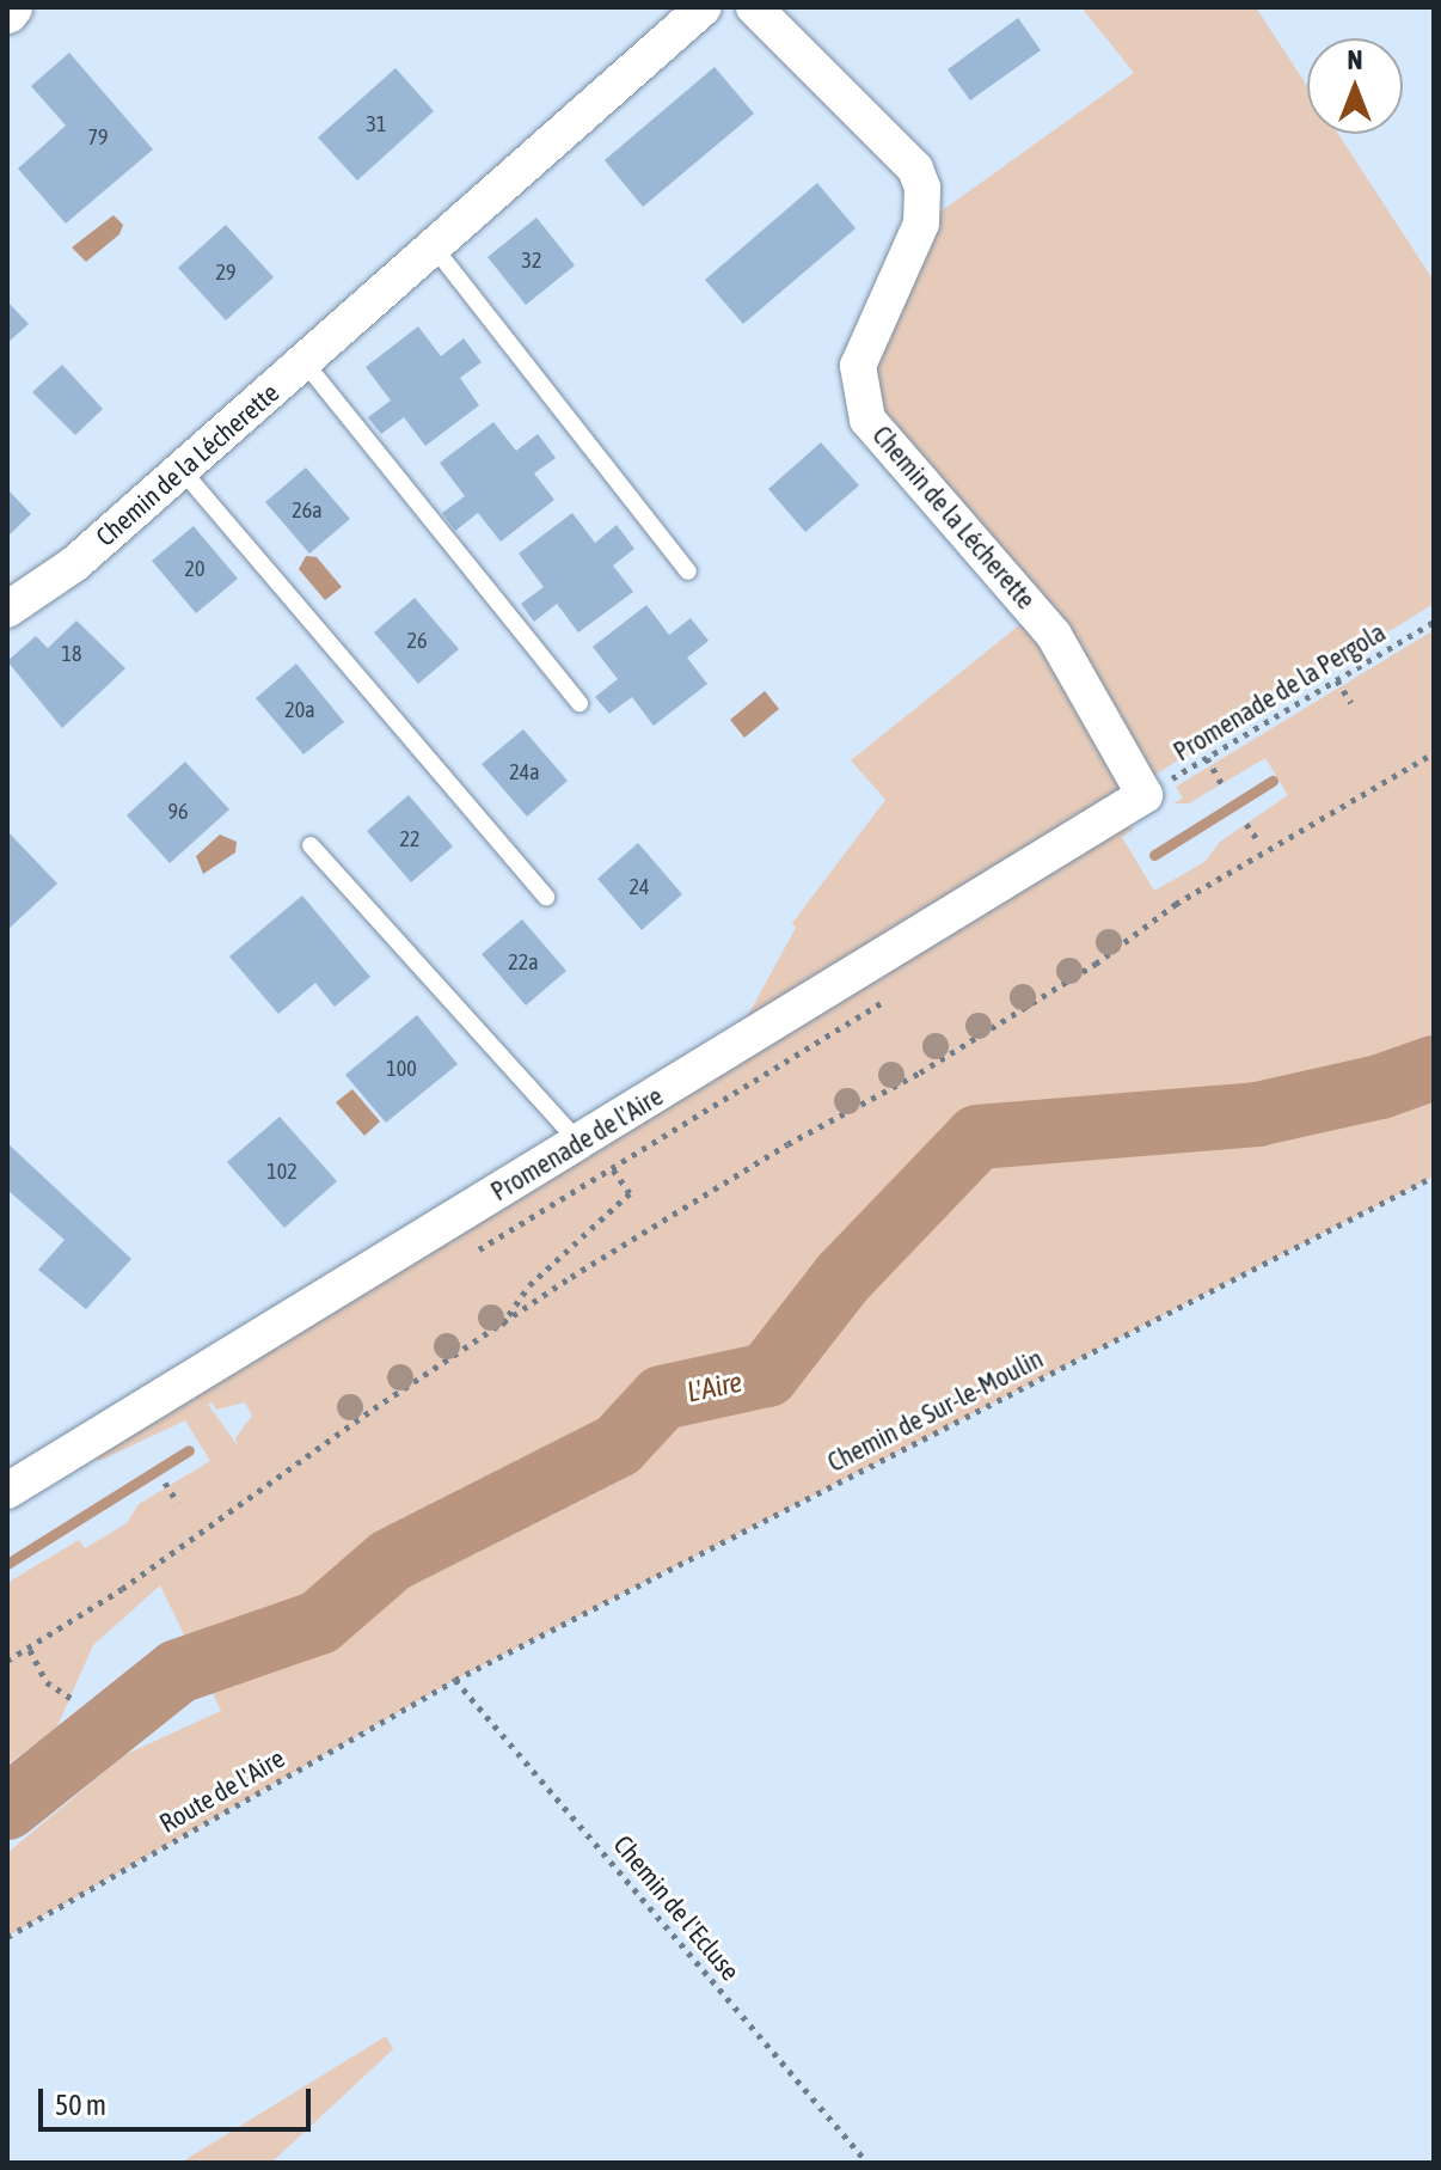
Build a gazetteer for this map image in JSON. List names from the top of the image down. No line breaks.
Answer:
{"streets":{"street":["Chemin de la Lécherette","Promenade de l'Aire"],"path":["Promenade de la Pergola","Chemin de Sur-le-Moulin","Route de l'Aire","Chemin de l'Ecluse"]},"crossings":[["Chemin de la Lécherette","Promenade de la Pergola"],["Chemin de la Lécherette","Promenade de l'Aire"],["Promenade de la Pergola","Promenade de l'Aire"],["Chemin de Sur-le-Moulin","Route de l'Aire"],["Chemin de Sur-le-Moulin","Chemin de l'Ecluse"],["Route de l'Aire","Chemin de l'Ecluse"]],"water":["L'Aire"],"house_numbers":["31","79","32","29","26a","20","26","18","20a","24a","96","22","24","22a","100","102"],"scale_bar":"50 m","north":"top"}
